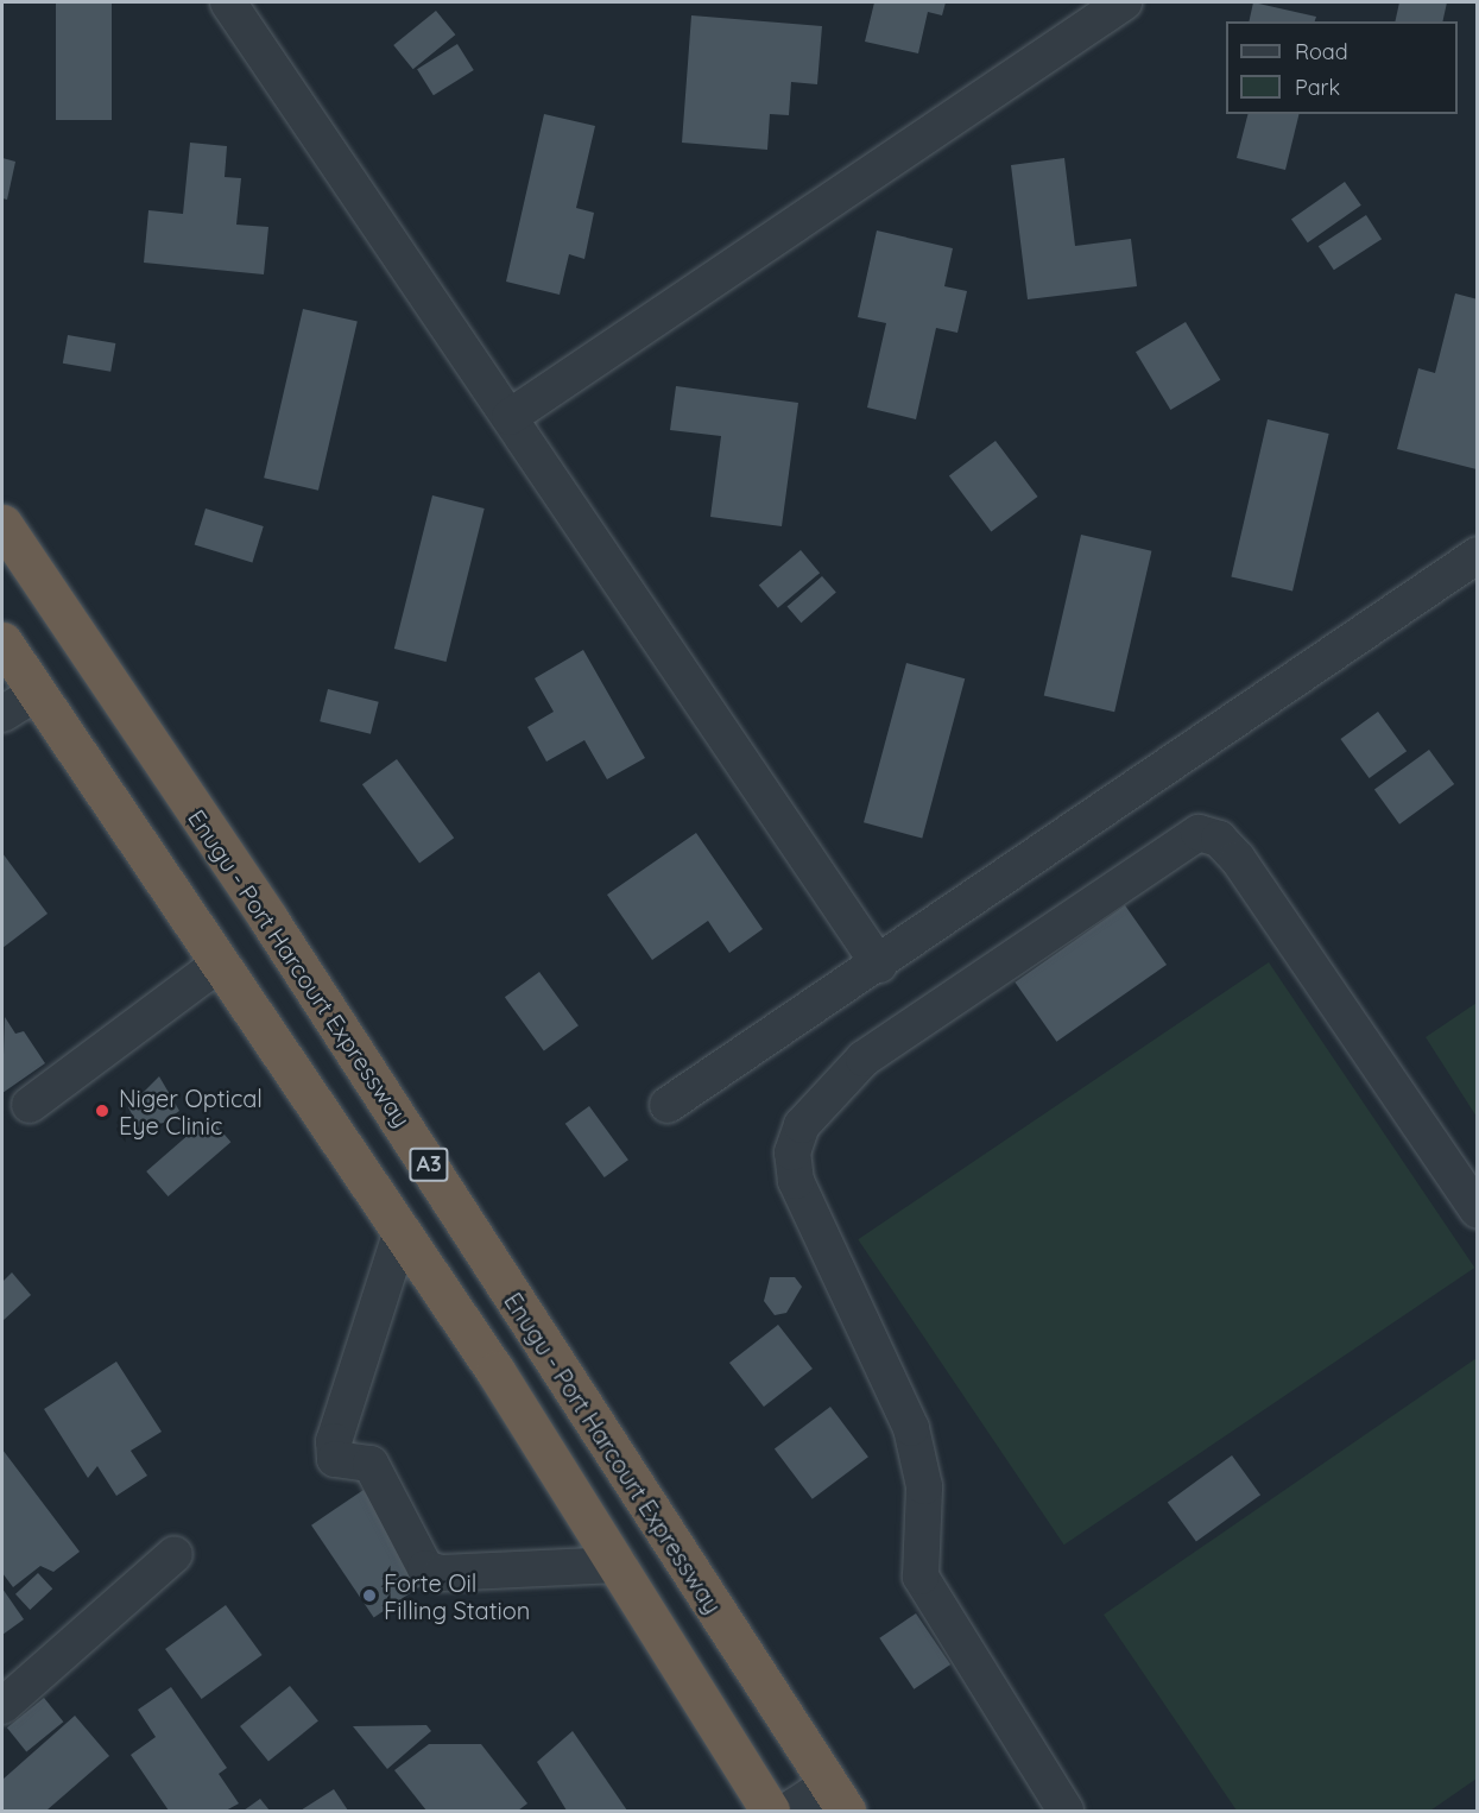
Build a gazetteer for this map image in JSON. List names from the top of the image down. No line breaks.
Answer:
{"streets":{"highway":["Enugu - Port Harcourt Expressway","A3"]},"places":["Niger Optical Eye Clinic","Forte Oil Filling Station"],"legend":["Road","Park"]}
